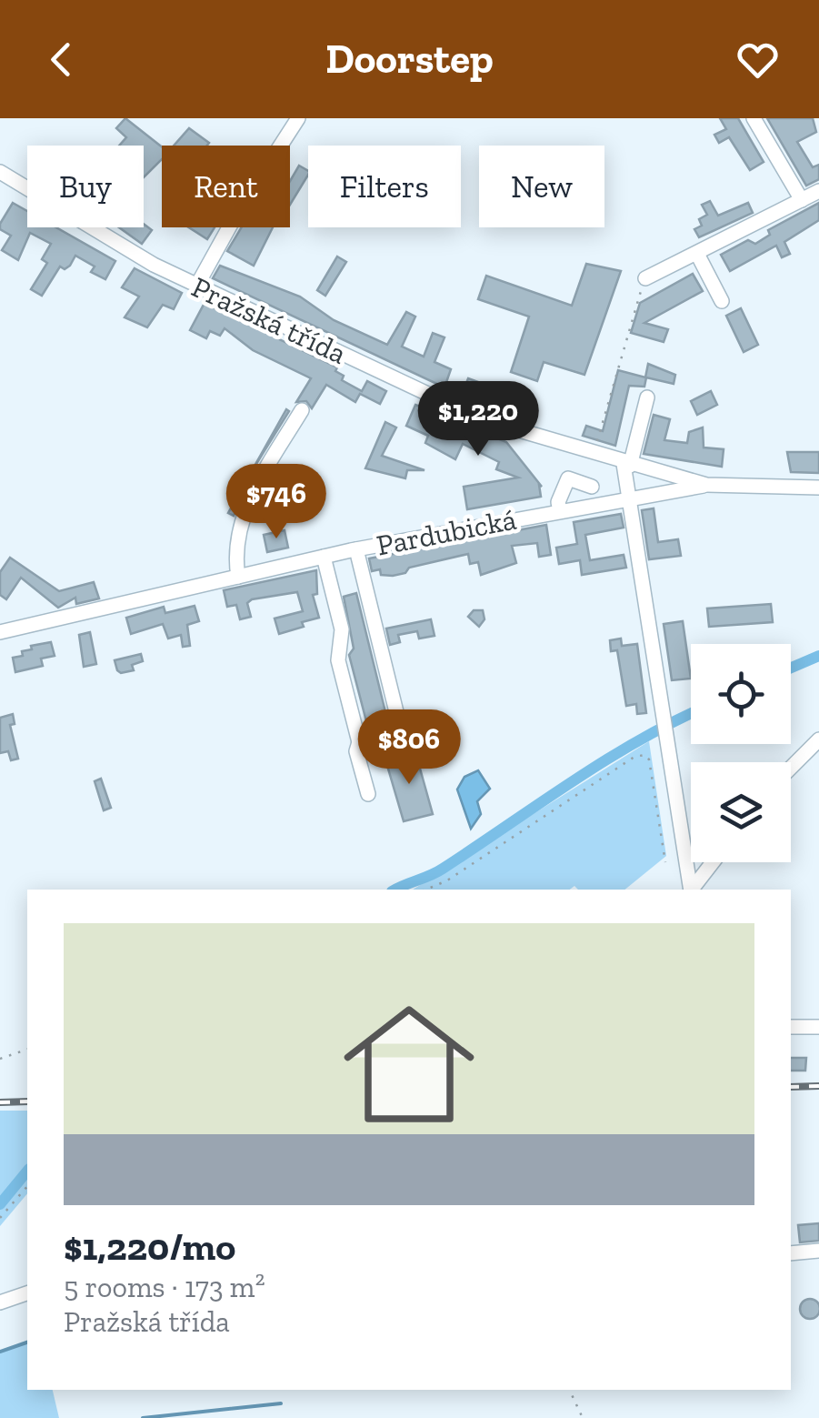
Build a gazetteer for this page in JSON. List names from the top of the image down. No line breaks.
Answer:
{"streets":{"street":["Pražská třída","Pardubická"]},"crossings":[["Pražská třída","Pardubická"]],"page":{"header":"Doorstep","chip":["Buy","Rent","Filters","New"],"price":["$1,220","$746","$806"],"list":[{"name":"$1,220/mo","note":"5 rooms · 173 m² · Pražská třída"}]}}
